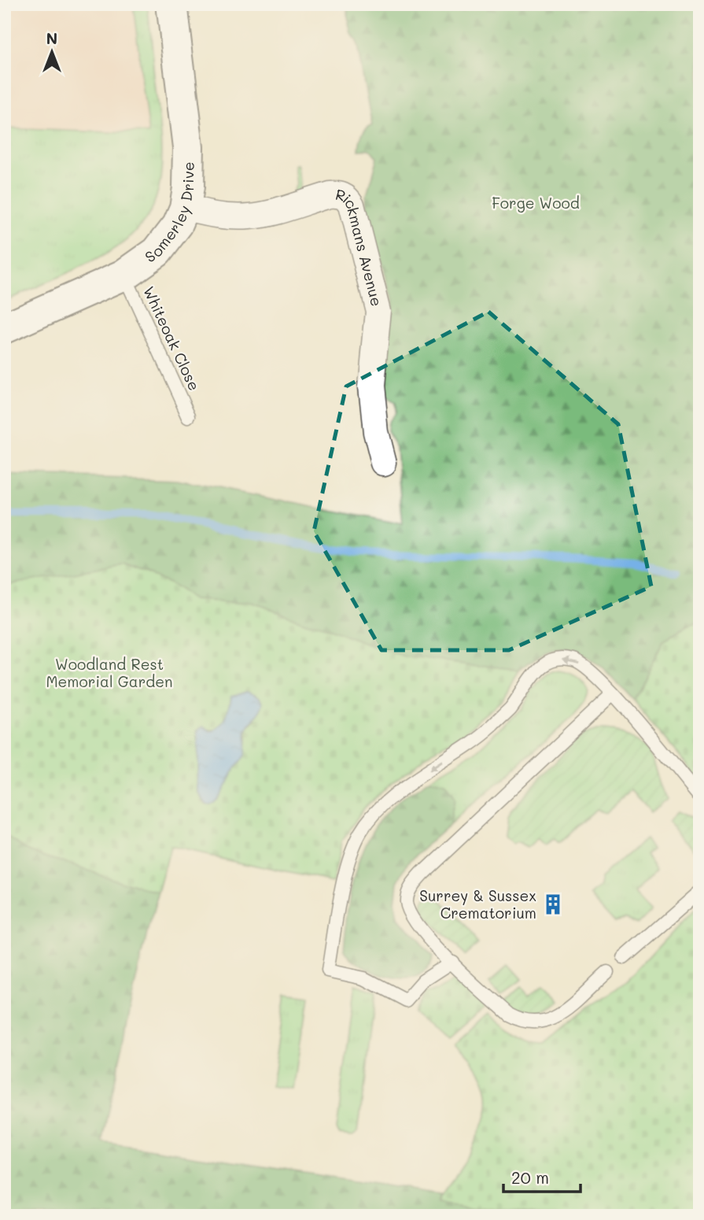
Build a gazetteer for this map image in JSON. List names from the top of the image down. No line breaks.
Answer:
{"streets":{"street":["Somerley Drive","Rickmans Avenue"],"lane":["Whiteoak Close"]},"crossings":[["Somerley Drive","Rickmans Avenue"],["Somerley Drive","Whiteoak Close"]],"parks":["Forge Wood","Woodland Rest Memorial Garden"],"places":{"building":["Surrey & Sussex Crematorium"]},"scale_bar":"20 m","north":"top"}
